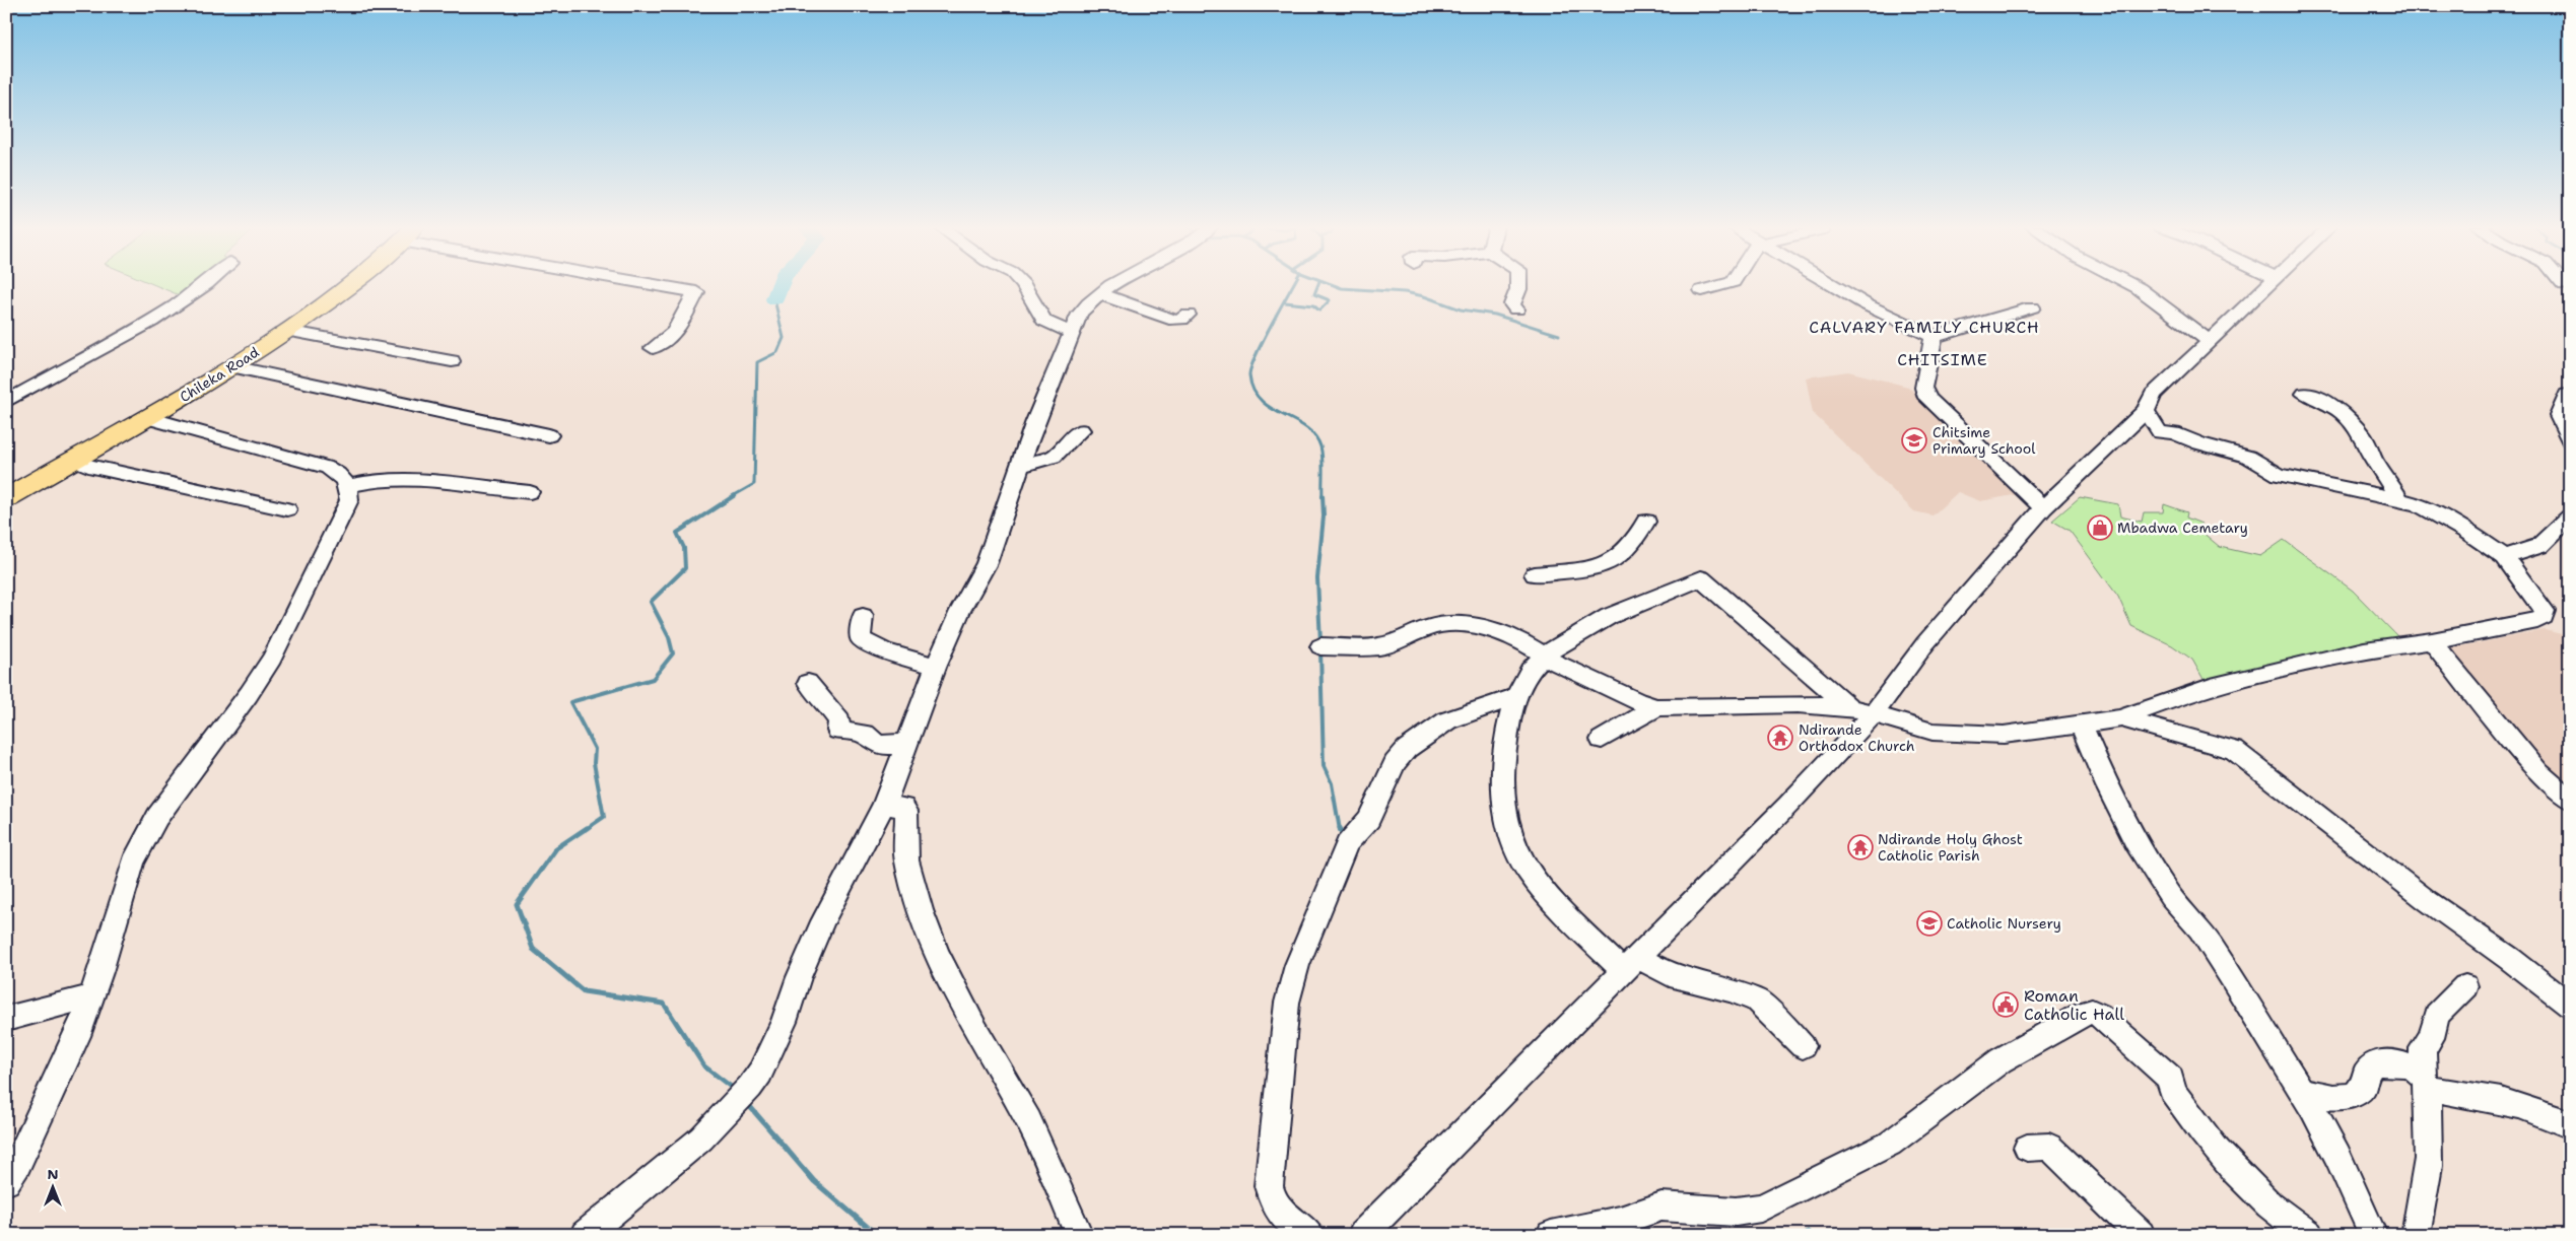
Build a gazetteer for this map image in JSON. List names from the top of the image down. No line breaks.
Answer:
{"streets":{"highway":["Chileka Road"]},"districts":["CALVARY FAMILY CHURCH","CHITSIME"],"places":{"school or university":["Chitsime Primary School","Catholic Nursery"],"shop":["Mbadwa Cemetary"],"temple":["Ndirande Orthodox Church","Ndirande Holy Ghost Catholic Parish"],"public building":["Roman Catholic Hall"]},"north":"top"}
